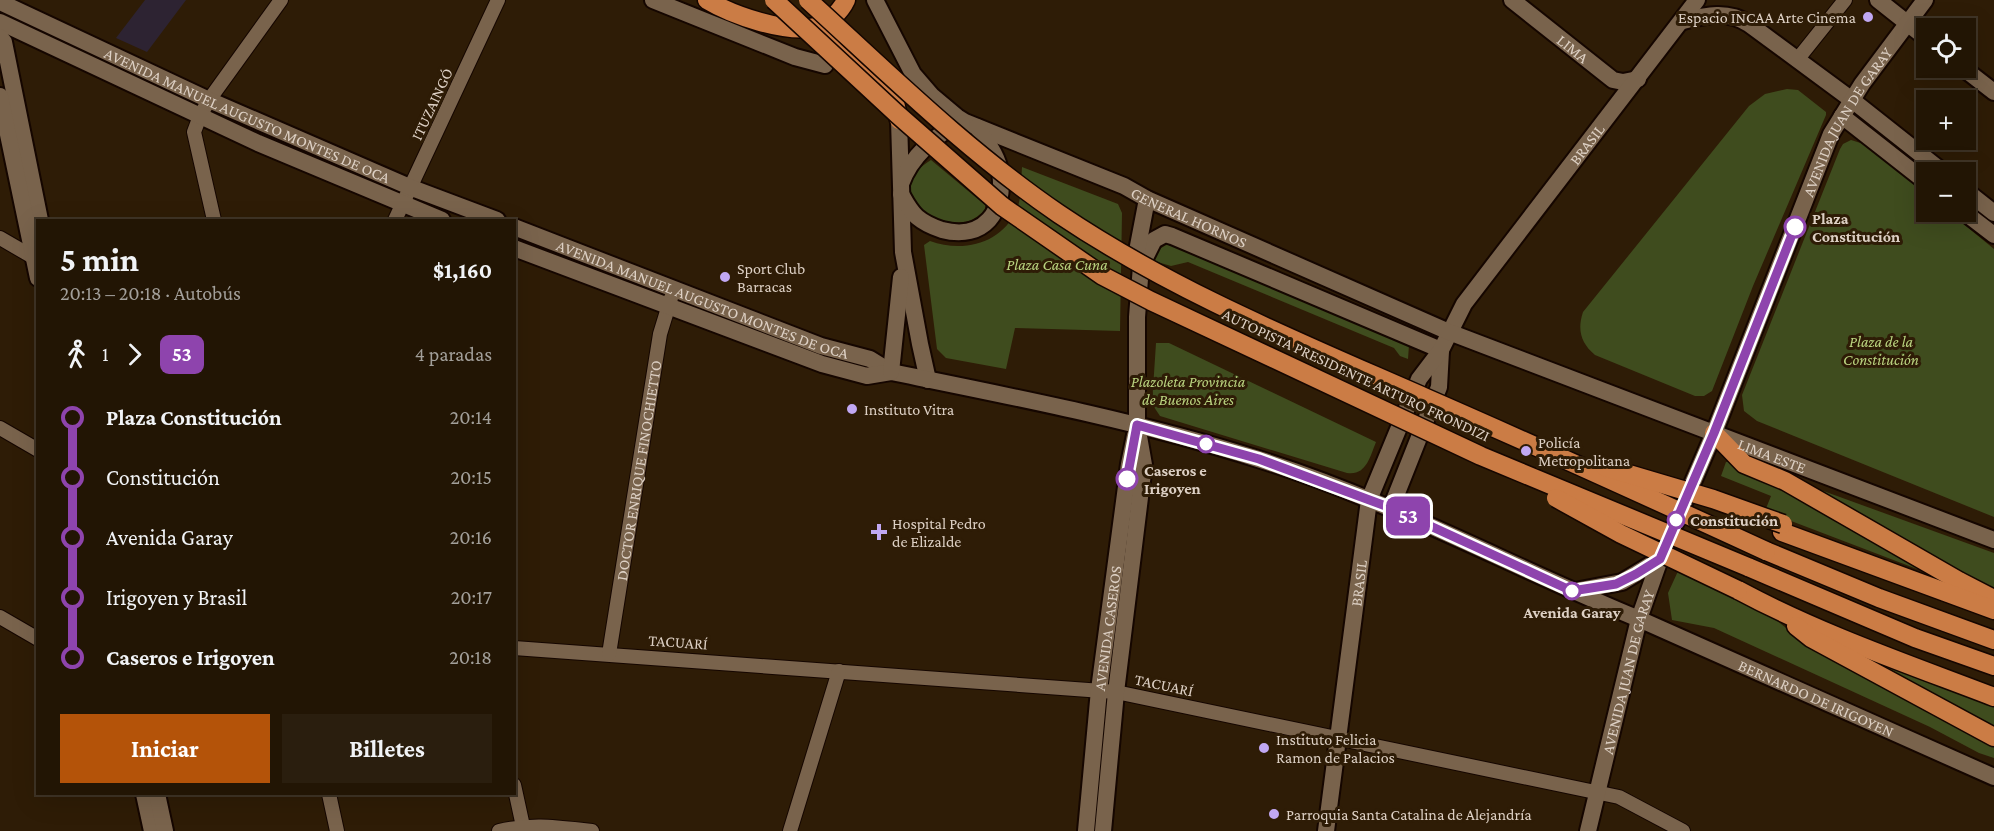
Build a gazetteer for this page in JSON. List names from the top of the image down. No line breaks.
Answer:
{"streets":{"highway":["AUTOPISTA PRESIDENTE ARTURO FRONDIZI"],"main road":["LIMA","AVENIDA MANUEL AUGUSTO MONTES DE OCA","AVENIDA JUAN DE GARAY","BRASIL","GENERAL HORNOS","LIMA ESTE","AVENIDA CASEROS","BERNARDO DE IRIGOYEN"],"street":["ITUZAINGÓ","DOCTOR ENRIQUE FINOCHIETTO","TACUARÍ"]},"crossings":[["LIMA","BRASIL"],["ITUZAINGÓ","AVENIDA MANUEL AUGUSTO MONTES DE OCA"],["AVENIDA MANUEL AUGUSTO MONTES DE OCA","BRASIL"],["AVENIDA MANUEL AUGUSTO MONTES DE OCA","DOCTOR ENRIQUE FINOCHIETTO"],["AVENIDA MANUEL AUGUSTO MONTES DE OCA","AVENIDA CASEROS"],["AVENIDA MANUEL AUGUSTO MONTES DE OCA","BERNARDO DE IRIGOYEN"],["AVENIDA JUAN DE GARAY","LIMA ESTE"],["AVENIDA JUAN DE GARAY","TACUARÍ"],["AVENIDA JUAN DE GARAY","BERNARDO DE IRIGOYEN"],["BRASIL","GENERAL HORNOS"],["BRASIL","LIMA ESTE"],["BRASIL","TACUARÍ"],["BRASIL","BERNARDO DE IRIGOYEN"],["GENERAL HORNOS","LIMA ESTE"],["GENERAL HORNOS","AVENIDA CASEROS"],["DOCTOR ENRIQUE FINOCHIETTO","TACUARÍ"],["AVENIDA CASEROS","TACUARÍ"]],"parks":["Plaza Casa Cuna","Plaza de la Constitución","Plazoleta Provincia de Buenos Aires"],"places":{"other":["Espacio INCAA Arte Cinema","Plaza Constitución","Sport Club Barracas","Instituto Vitra","Policía Metropolitana","Caseros e Irigoyen","Constitución","Avenida Garay","Instituto Felicia Ramon de Palacios","Parroquia Santa Catalina de Alejandría"],"health":["Hospital Pedro de Elizalde"]},"lines":["bus line 53"],"page":{"on_map":"53","map_buttons":["+","−"],"heading":["5 min","20:13 – 20:18 · Autobús","$1,160"],"legs":["1","53","4 paradas"],"list":[{"name":"Plaza Constitución","value":"20:14"},{"name":"Constitución","value":"20:15"},{"name":"Avenida Garay","value":"20:16"},{"name":"Irigoyen y Brasil","value":"20:17"},{"name":"Caseros e Irigoyen","value":"20:18"}],"buttons":["Iniciar","Billetes"]}}
